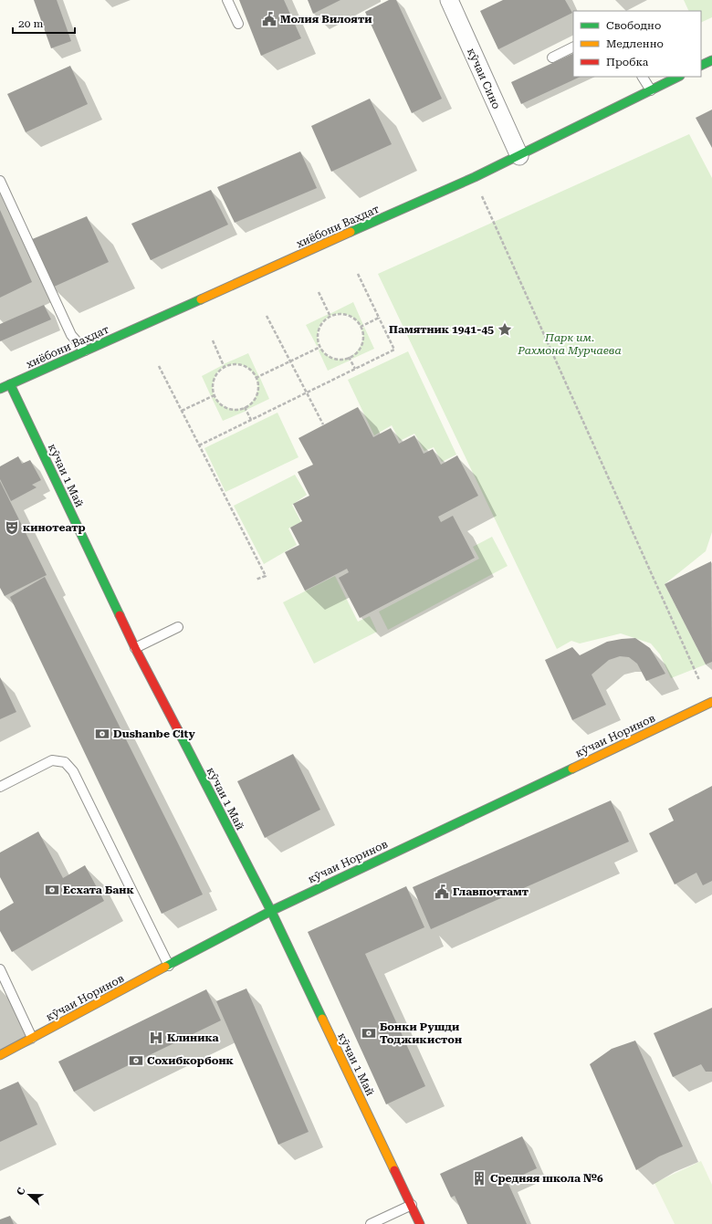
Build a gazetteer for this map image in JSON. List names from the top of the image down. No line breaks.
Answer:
{"streets":{"street":["кӯчаи Сино","хиёбони Ваҳдат","кӯчаи 1 Май","кӯчаи Норинов"]},"crossings":[["кӯчаи Сино","хиёбони Ваҳдат"],["хиёбони Ваҳдат","кӯчаи 1 Май"],["кӯчаи 1 Май","кӯчаи Норинов"]],"parks":["Парк им. Рахмона Мурчаева"],"places":{"public building":["Молия Вилояти","Главпочтамт"],"place":["Памятник 1941-45"],"theatre":["кинотеатр"],"bank":["Dushanbe City","Есхата Банк","Бонки Рушди Тоджикистон","Сохибкорбонк"],"hospital":["Клиника"],"building":["Средняя школа №6"]},"legend":["Свободно","Медленно","Пробка"],"scale_bar":"20 m","north":"left"}
